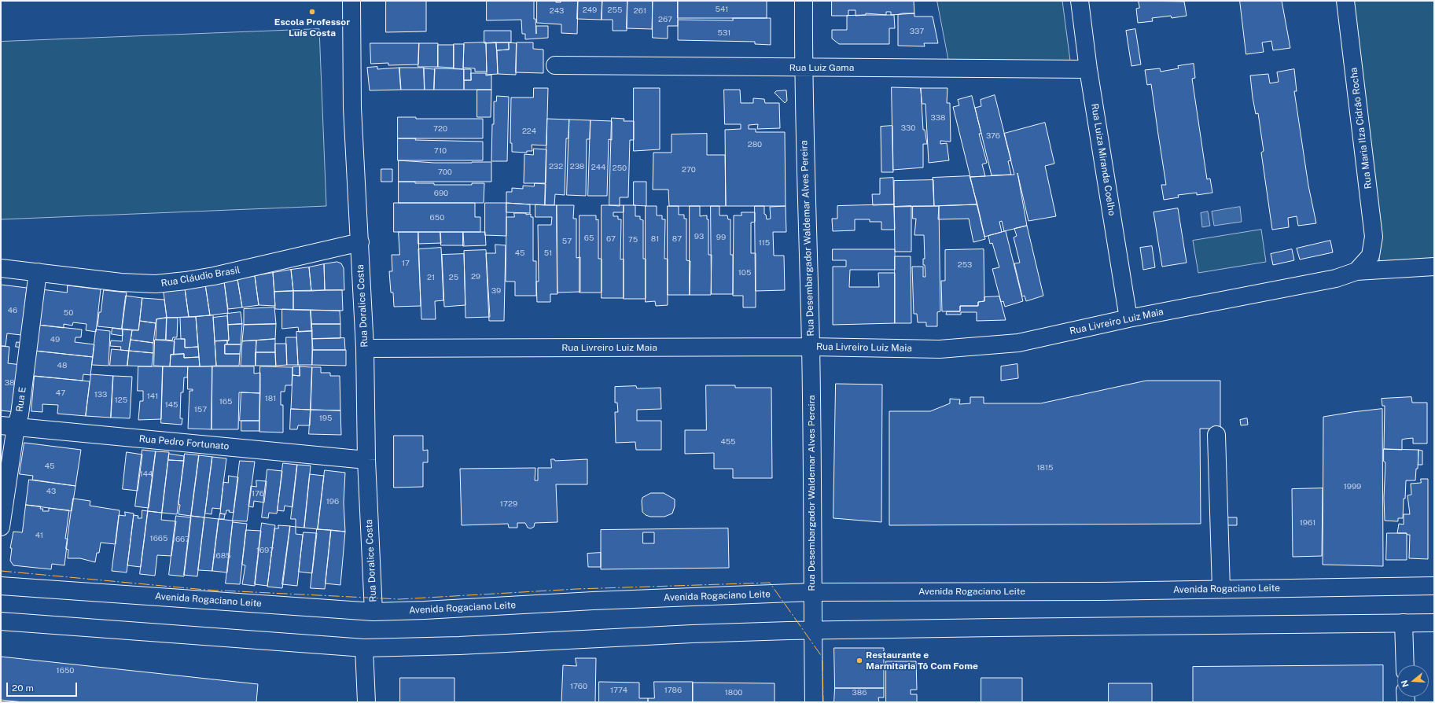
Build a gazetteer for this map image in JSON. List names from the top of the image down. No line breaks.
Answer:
{"streets":{"street":["Rua Luiz Gama","Rua Maria Ilza Cidrão Rocha","Rua Luiza Miranda Coelho","Rua Desembargador Waldemar Alves Pereira","Rua Cláudio Brasil","Rua Doralice Costa","Rua Livreiro Luiz Maia","Rua E","Rua Pedro Fortunato","Avenida Rogaciano Leite"]},"crossings":[["Rua Luiz Gama","Rua Luiza Miranda Coelho"],["Rua Luiz Gama","Rua Desembargador Waldemar Alves Pereira"],["Rua Maria Ilza Cidrão Rocha","Rua Livreiro Luiz Maia"],["Rua Luiza Miranda Coelho","Rua Livreiro Luiz Maia"],["Rua Desembargador Waldemar Alves Pereira","Rua Livreiro Luiz Maia"],["Rua Desembargador Waldemar Alves Pereira","Avenida Rogaciano Leite"],["Rua Cláudio Brasil","Rua Doralice Costa"],["Rua Cláudio Brasil","Rua E"],["Rua Doralice Costa","Rua Livreiro Luiz Maia"],["Rua Doralice Costa","Rua Pedro Fortunato"],["Rua Doralice Costa","Avenida Rogaciano Leite"],["Rua E","Rua Pedro Fortunato"]],"places":["Escola Professor Luís Costa","Restaurante e Marmitaria Tô Com Fome"],"house_numbers":["541","249","255","243","261","267","337","531","338","330","720","224","376","280","710","232","238","244","250","270","700","690","650","93","99","65","67","81","87","75","57","115","45","51","17","253","105","29","21","25","39","46","50","49","48","38","47","133","141","181","125","165","145","157","195","455","45","1815","144","1999","43","176","196","1729","1961","41","1665","1667","1697","1685","1650","1760","1774","1786","1800","386"],"scale_bar":"20 m","north":"left"}
